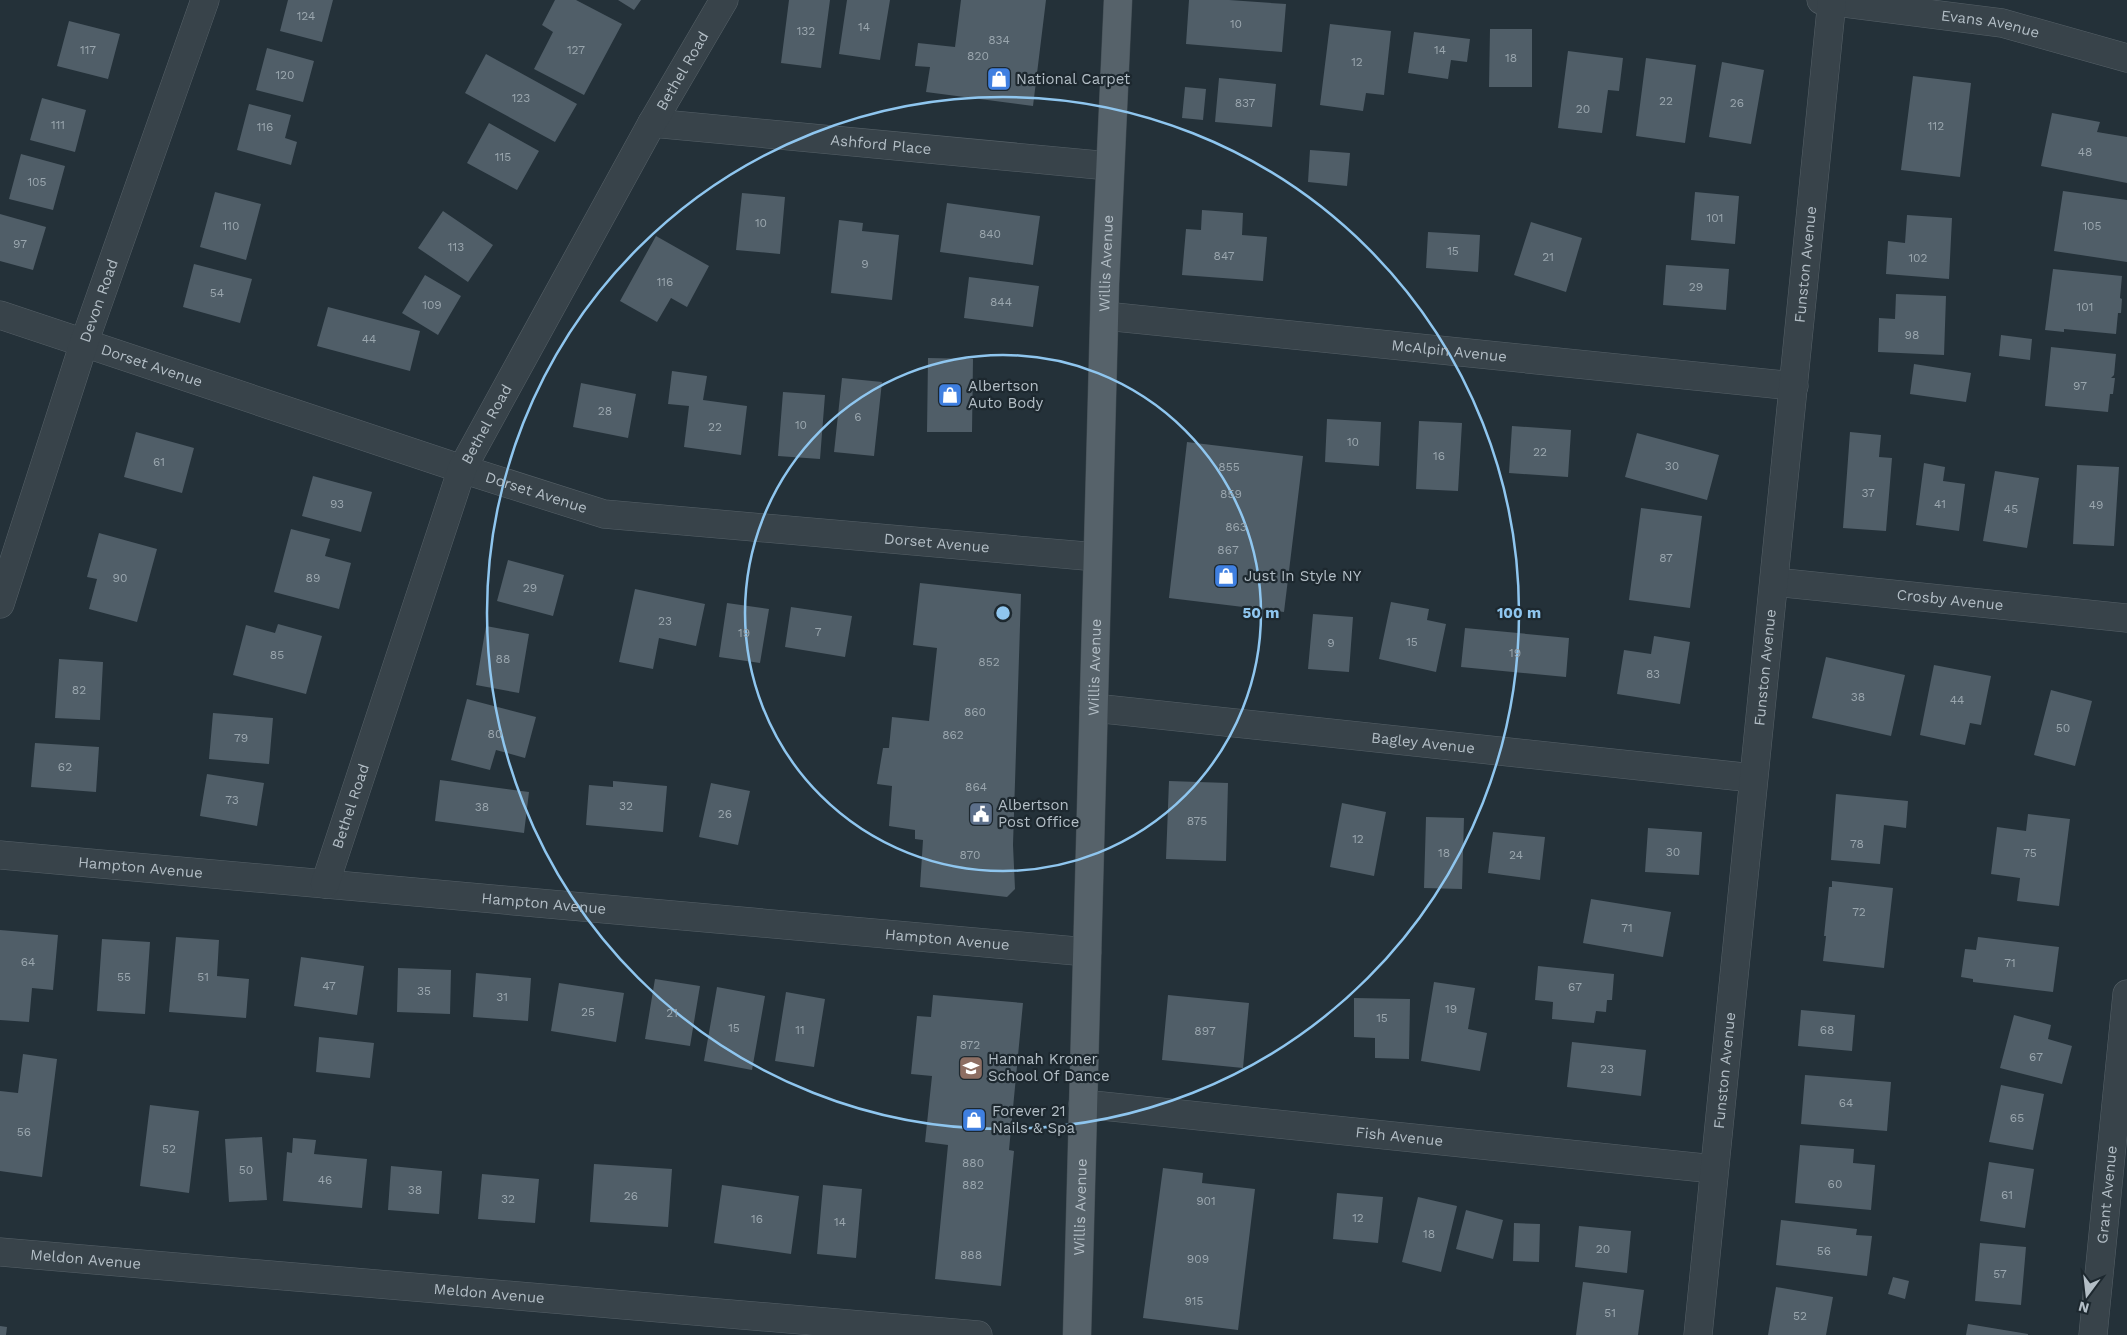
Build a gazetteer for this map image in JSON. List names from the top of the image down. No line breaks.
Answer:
{"streets":{"main road":["Willis Avenue"],"street":["Evans Avenue","Bethel Road","Ashford Place","Funston Avenue","Devon Road","McAlpin Avenue","Dorset Avenue","Crosby Avenue","Bagley Avenue","Hampton Avenue","Fish Avenue","Grant Avenue","Meldon Avenue"]},"crossings":[["Evans Avenue","Funston Avenue"],["Bethel Road","Ashford Place"],["Bethel Road","Dorset Avenue"],["Bethel Road","Hampton Avenue"],["Ashford Place","Willis Avenue"],["Willis Avenue","McAlpin Avenue"],["Willis Avenue","Dorset Avenue"],["Willis Avenue","Bagley Avenue"],["Willis Avenue","Hampton Avenue"],["Willis Avenue","Fish Avenue"],["Funston Avenue","McAlpin Avenue"],["Funston Avenue","Crosby Avenue"],["Funston Avenue","Bagley Avenue"],["Funston Avenue","Fish Avenue"],["Devon Road","Dorset Avenue"]],"places":{"shop":["National Carpet","Albertson Auto Body","Just In Style NY","Forever 21 Nails & Spa"],"public building":["Albertson Post Office"],"school or university":["Hannah Kroner School Of Dance"]},"house_numbers":["124","10","14","132","834","117","127","14","820","18","12","120","123","22","837","26","20","111","112","116","48","115","105","101","10","110","105","840","97","113","15","847","21","102","9","116","29","54","844","109","101","98","44","97","28","6","10","22","10","22","16","61","30","855","37","859","93","41","49","45","863","867","87","90","89","29","23","7","19","15","9","19","85","88","852","83","82","38","44","860","50","80","862","79","62","864","73","32","38","26","875","12","78","30","18","75","870","24","72","71","64","71","55","51","47","67","35","31","19","25","21","15","15","11","68","897","872","67","23","64","65","56","52","880","50","46","60","882","38","61","26","32","901","12","16","14","18","20","56","888","909","57","915","51","52"],"north":"bottom","rings":["50 m","100 m"]}
